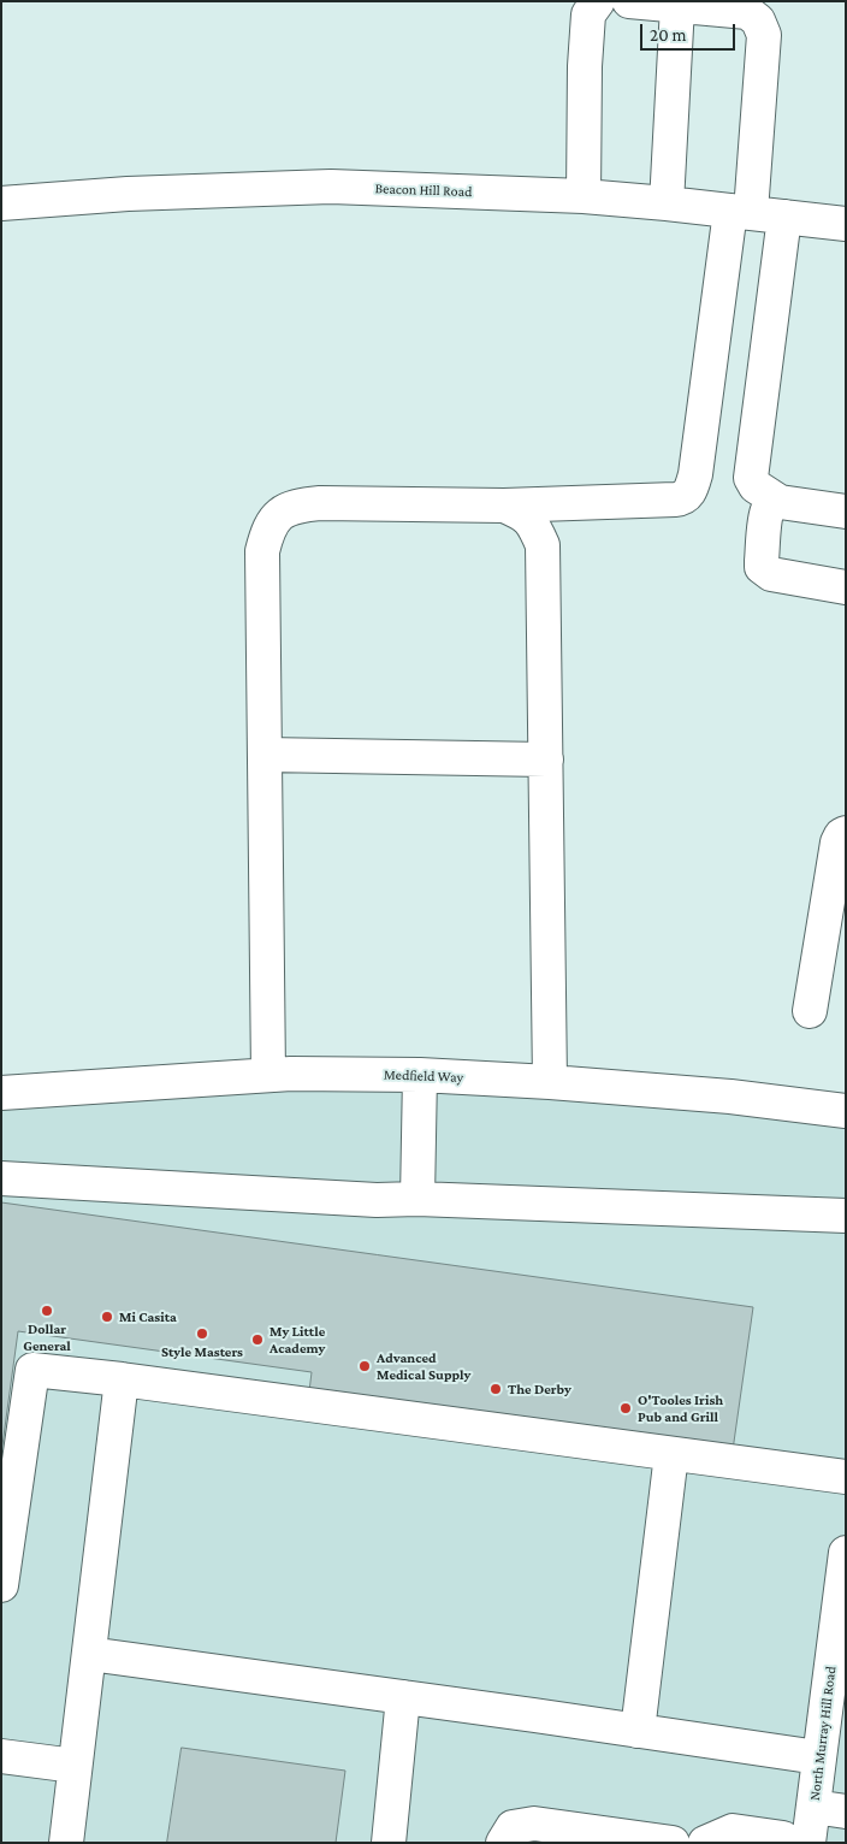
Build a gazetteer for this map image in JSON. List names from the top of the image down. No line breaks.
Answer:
{"streets":{"street":["Beacon Hill Road","Medfield Way","North Murray Hill Road"]},"places":["Dollar General","Mi Casita","Style Masters","My Little Academy","Advanced Medical Supply","The Derby","O'Tooles Irish Pub and Grill"],"scale_bar":"20 m"}
